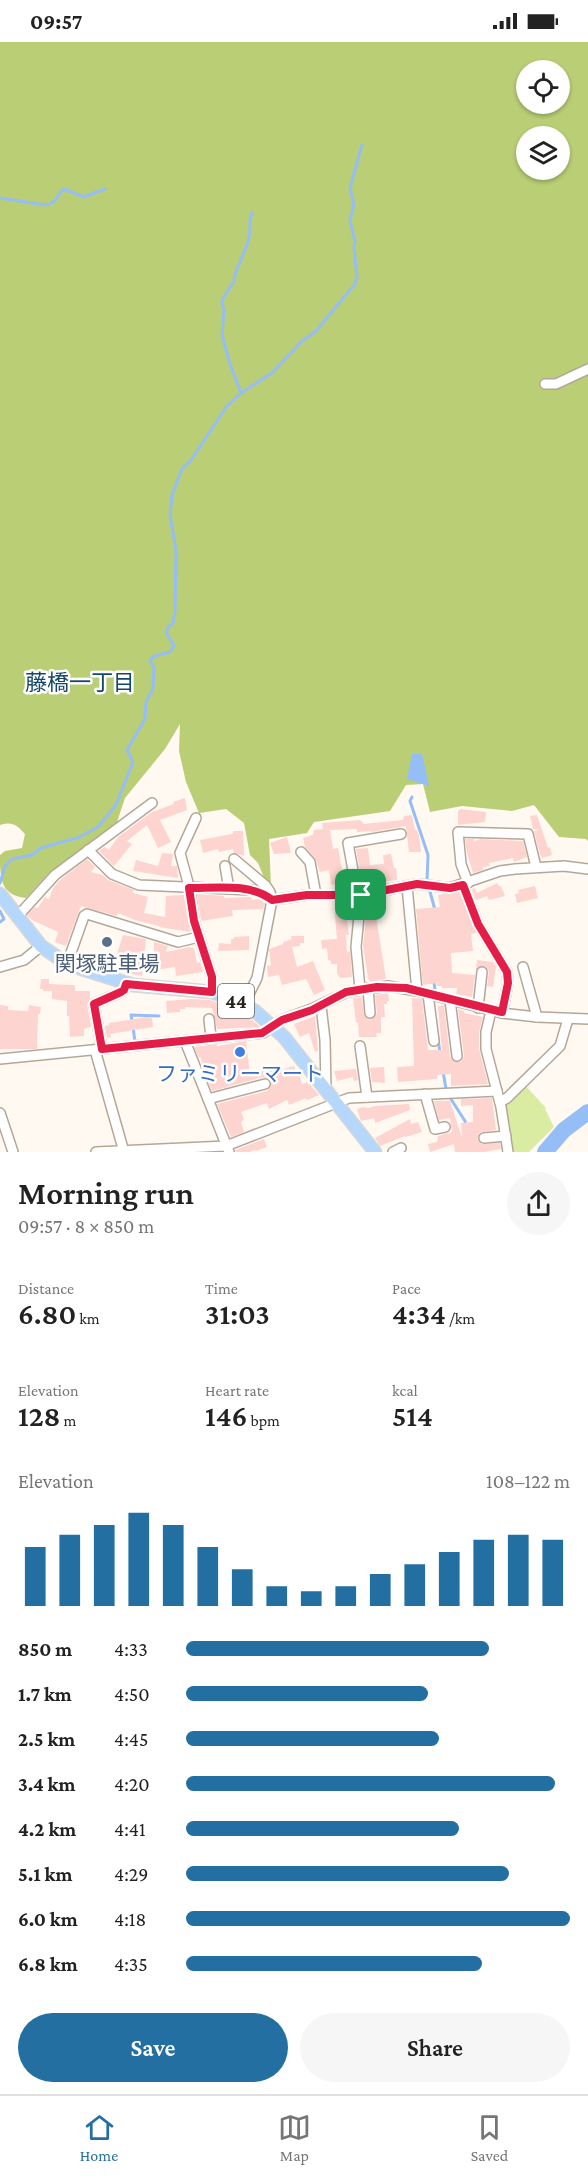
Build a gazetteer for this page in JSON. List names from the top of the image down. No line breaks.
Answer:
{"streets":{"main road":["44"]},"districts":["藤橋一丁目"],"places":["関塚駐車場","ファミリーマート"],"page":{"status":"09:57","heading":["Morning run","09:57 · 8 × 850 m"],"stats":[["Distance","6.80 km"],["Time","31:03"],["Pace","4:34 /km"],["Elevation","128 m"],["Heart rate","146 bpm"],["kcal","514"]],"chart":["Elevation","108–122 m"],"list":[{"name":"850 m","note":"4:33"},{"name":"1.7 km","note":"4:50"},{"name":"2.5 km","note":"4:45"},{"name":"3.4 km","note":"4:20"},{"name":"4.2 km","note":"4:41"},{"name":"5.1 km","note":"4:29"},{"name":"6.0 km","note":"4:18"},{"name":"6.8 km","note":"4:35"}],"buttons":["Save","Share"],"tabs":["Home","Map","Saved"]}}
